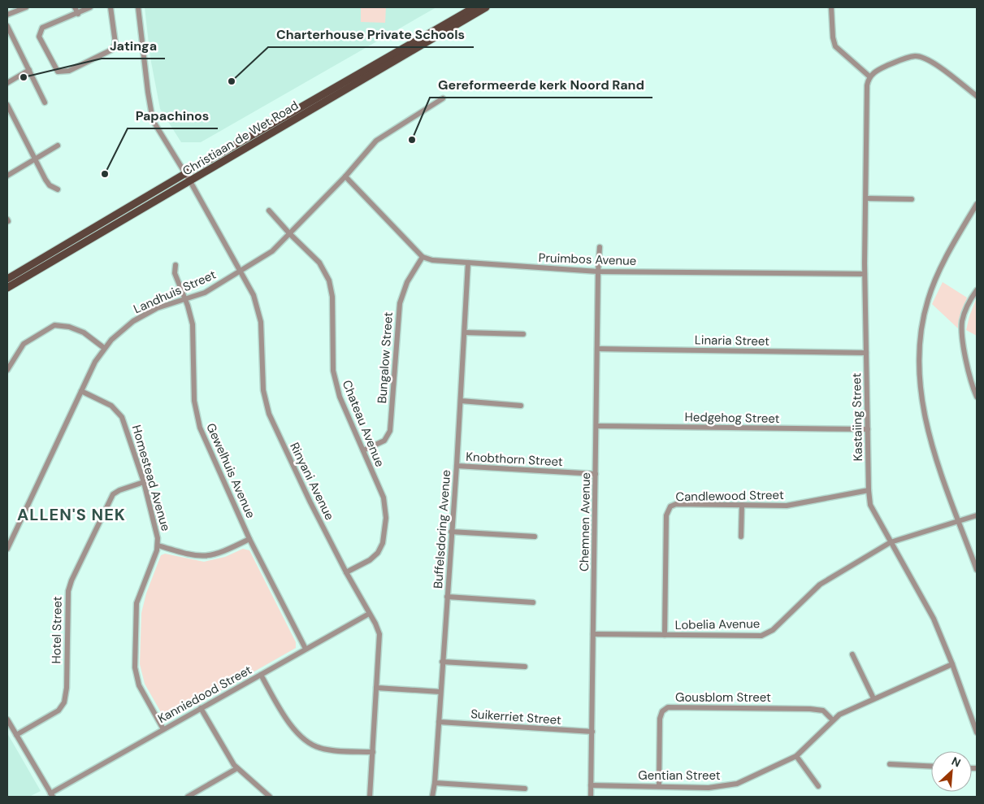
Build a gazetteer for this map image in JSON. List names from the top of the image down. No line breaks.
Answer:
{"streets":{"main road":["Christiaan de Wet Road"],"street":["Pruimbos Avenue","Landhuis Street","Linaria Street","Bungalow Street","Kastaiing Street","Hedgehog Street","Chateau Avenue","Knobthorn Street","Gewelhuis Avenue","Homestead Avenue","Rinyani Avenue","Candlewood Street","Chemnen Avenue","Buffelsdoring Avenue","Lobelia Avenue","Hotel Street","Kanniedood Street","Gousblom Street","Suikerriet Street","Gentian Street"]},"crossings":[["Christiaan de Wet Road","Rinyani Avenue"],["Pruimbos Avenue","Bungalow Street"],["Pruimbos Avenue","Kastaiing Street"],["Pruimbos Avenue","Chemnen Avenue"],["Pruimbos Avenue","Buffelsdoring Avenue"],["Landhuis Street","Chateau Avenue"],["Landhuis Street","Gewelhuis Avenue"],["Landhuis Street","Homestead Avenue"],["Landhuis Street","Rinyani Avenue"],["Linaria Street","Kastaiing Street"],["Linaria Street","Chemnen Avenue"],["Bungalow Street","Chateau Avenue"],["Kastaiing Street","Hedgehog Street"],["Kastaiing Street","Candlewood Street"],["Kastaiing Street","Lobelia Avenue"],["Kastaiing Street","Gentian Street"],["Hedgehog Street","Chemnen Avenue"],["Chateau Avenue","Rinyani Avenue"],["Knobthorn Street","Chemnen Avenue"],["Knobthorn Street","Buffelsdoring Avenue"],["Gewelhuis Avenue","Kanniedood Street"],["Homestead Avenue","Hotel Street"],["Homestead Avenue","Kanniedood Street"],["Rinyani Avenue","Kanniedood Street"],["Candlewood Street","Lobelia Avenue"],["Chemnen Avenue","Lobelia Avenue"],["Chemnen Avenue","Suikerriet Street"],["Chemnen Avenue","Gentian Street"],["Buffelsdoring Avenue","Suikerriet Street"],["Gousblom Street","Gentian Street"]],"districts":["ALLEN'S NEK"],"places":["Jatinga","Charterhouse Private Schools","Gereformeerde kerk Noord Rand","Papachinos"],"north":"top right"}
